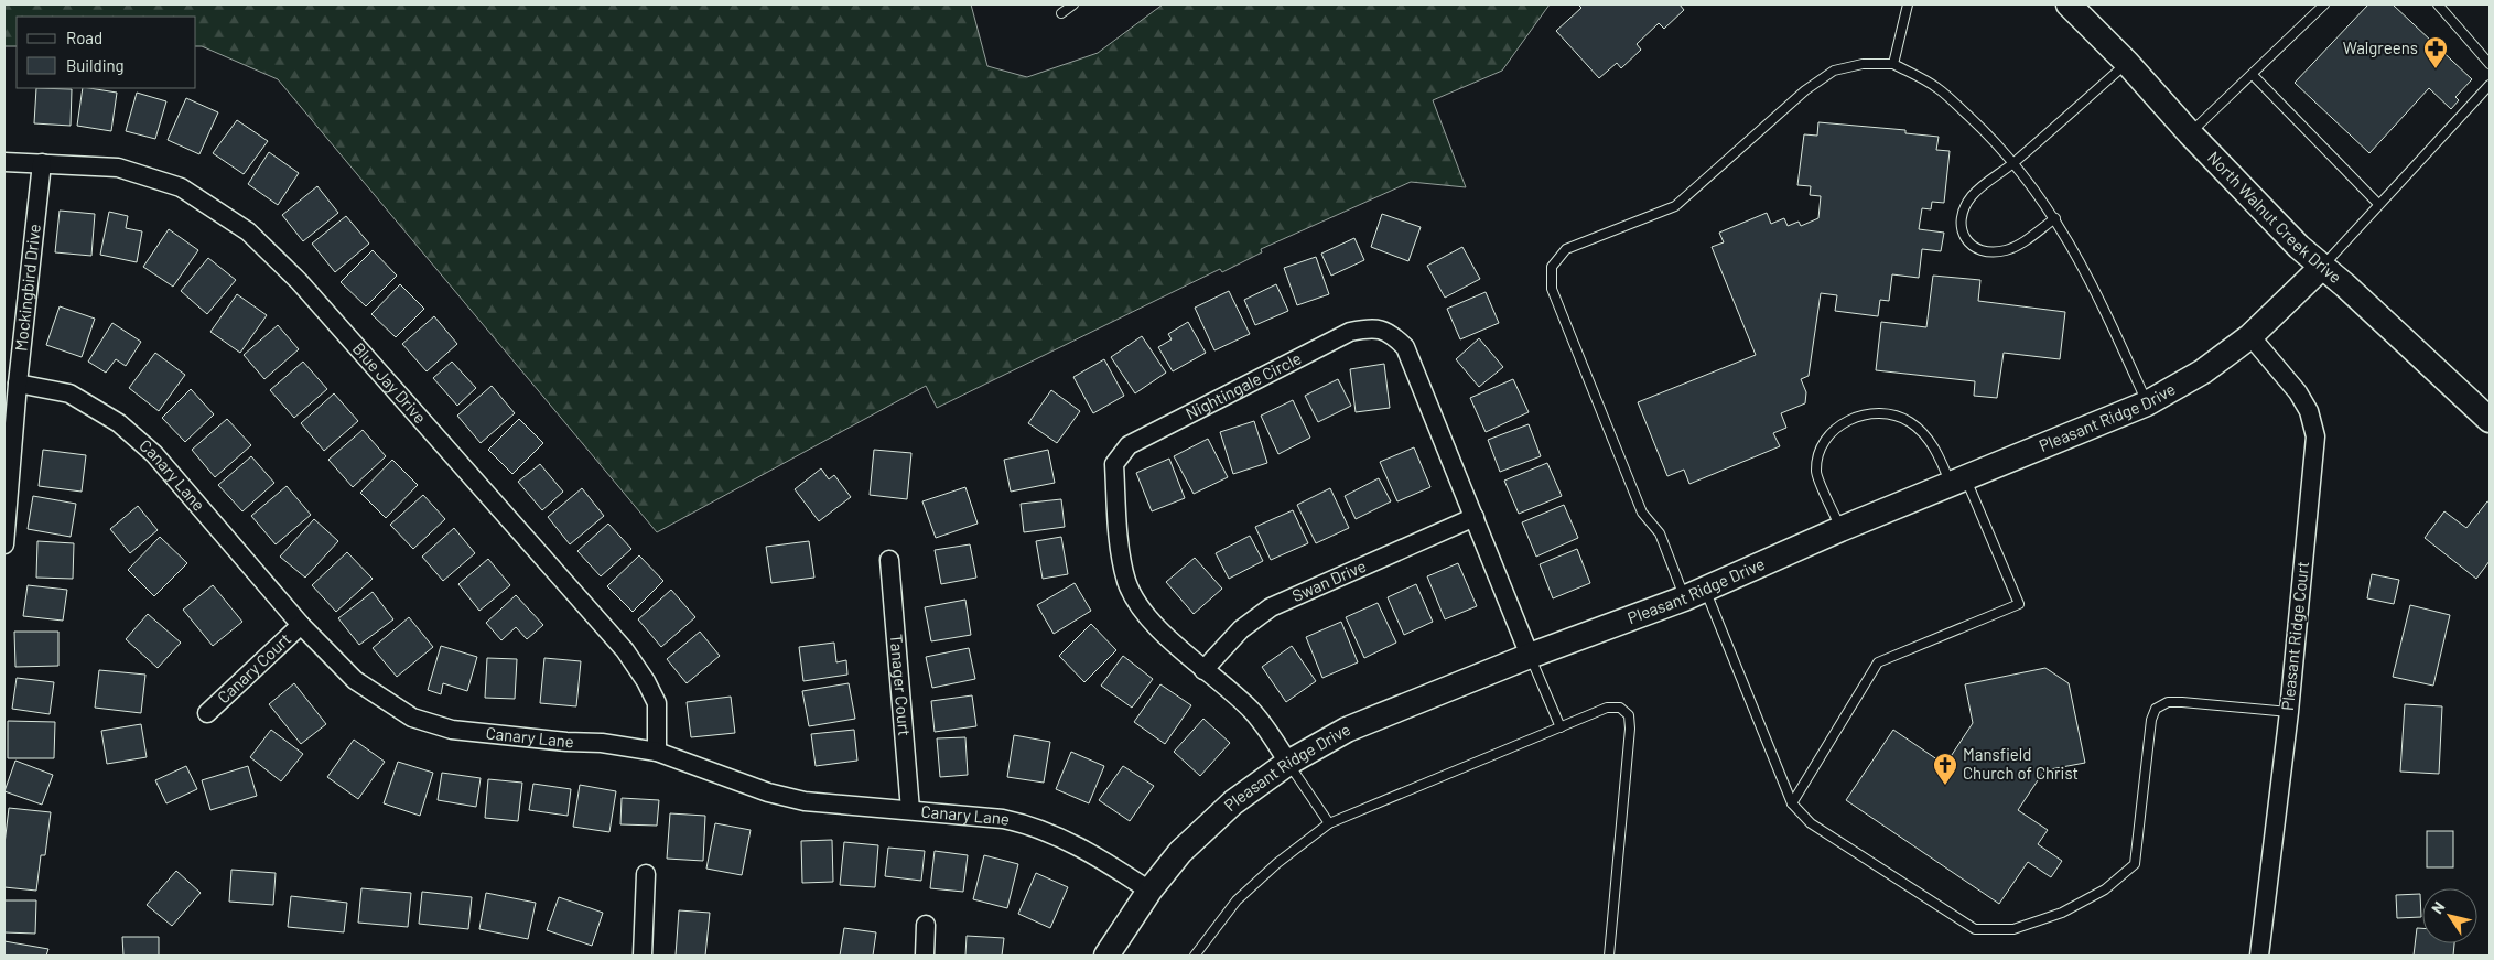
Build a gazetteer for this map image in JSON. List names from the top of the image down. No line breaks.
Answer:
{"streets":{"street":["North Walnut Creek Drive","Mockingbird Drive","Blue Jay Drive","Nightingale Circle","Pleasant Ridge Drive","Canary Lane","Swan Drive","Pleasant Ridge Court","Canary Court","Tanager Court"]},"crossings":[["North Walnut Creek Drive","Pleasant Ridge Drive"],["Mockingbird Drive","Blue Jay Drive"],["Mockingbird Drive","Canary Lane"],["Blue Jay Drive","Canary Lane"],["Nightingale Circle","Pleasant Ridge Drive"],["Nightingale Circle","Swan Drive"],["Pleasant Ridge Drive","Canary Lane"],["Pleasant Ridge Drive","Pleasant Ridge Court"],["Canary Lane","Canary Court"],["Canary Lane","Tanager Court"]],"places":{"pharmacy":["Walgreens"],"church":["Mansfield Church of Christ"]},"legend":["Road","Building"],"north":"top left"}
